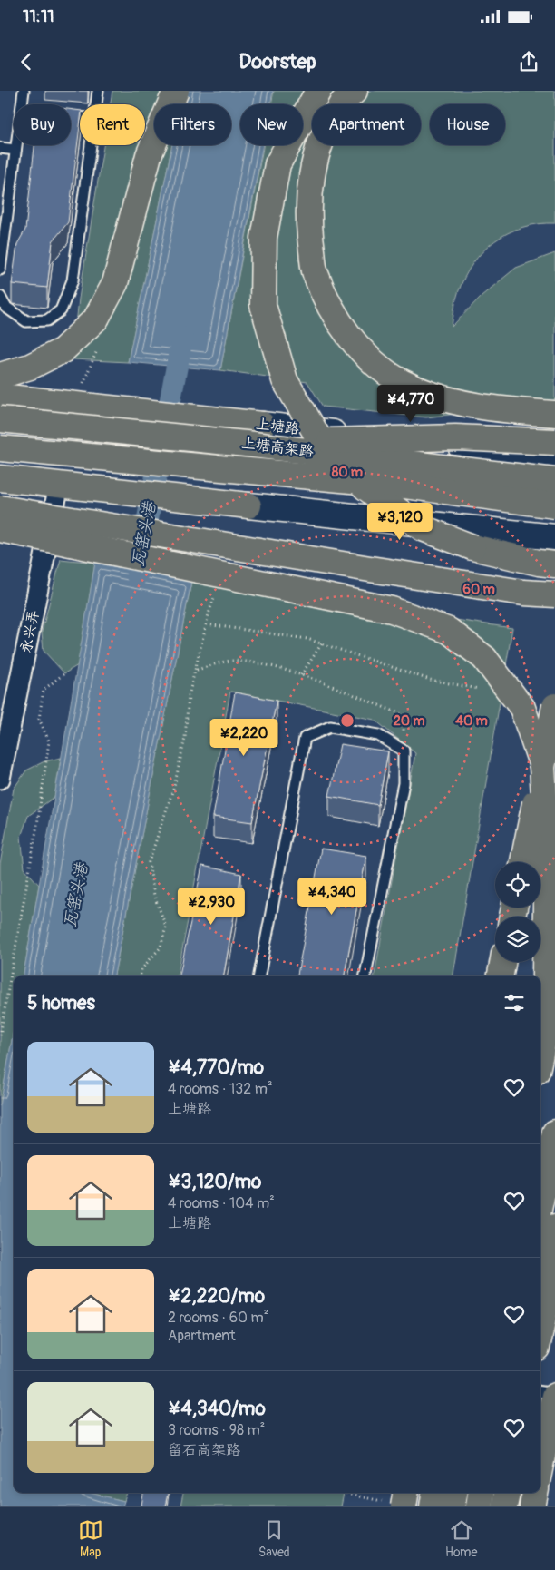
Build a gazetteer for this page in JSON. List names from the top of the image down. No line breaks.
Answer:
{"streets":{"main road":["上塘路","上塘高架路"],"street":["永兴弄"]},"water":["瓦窑头港"],"page":{"status":"11:11","header":"Doorstep","chip":["Buy","Rent","Filters","New","Apartment","House"],"price":["¥4,770","¥3,120","¥2,220","¥4,340","¥2,930"],"heading":"5 homes","list":[{"name":"¥4,770/mo","note":"4 rooms · 132 m² · 上塘路"},{"name":"¥3,120/mo","note":"4 rooms · 104 m² · 上塘路"},{"name":"¥2,220/mo","note":"2 rooms · 60 m² · Apartment"},{"name":"¥4,340/mo","note":"3 rooms · 98 m² · 留石高架路"}],"tabs":["Map","Saved","Home"]},"rings":["80 m","60 m","20 m","40 m"]}
